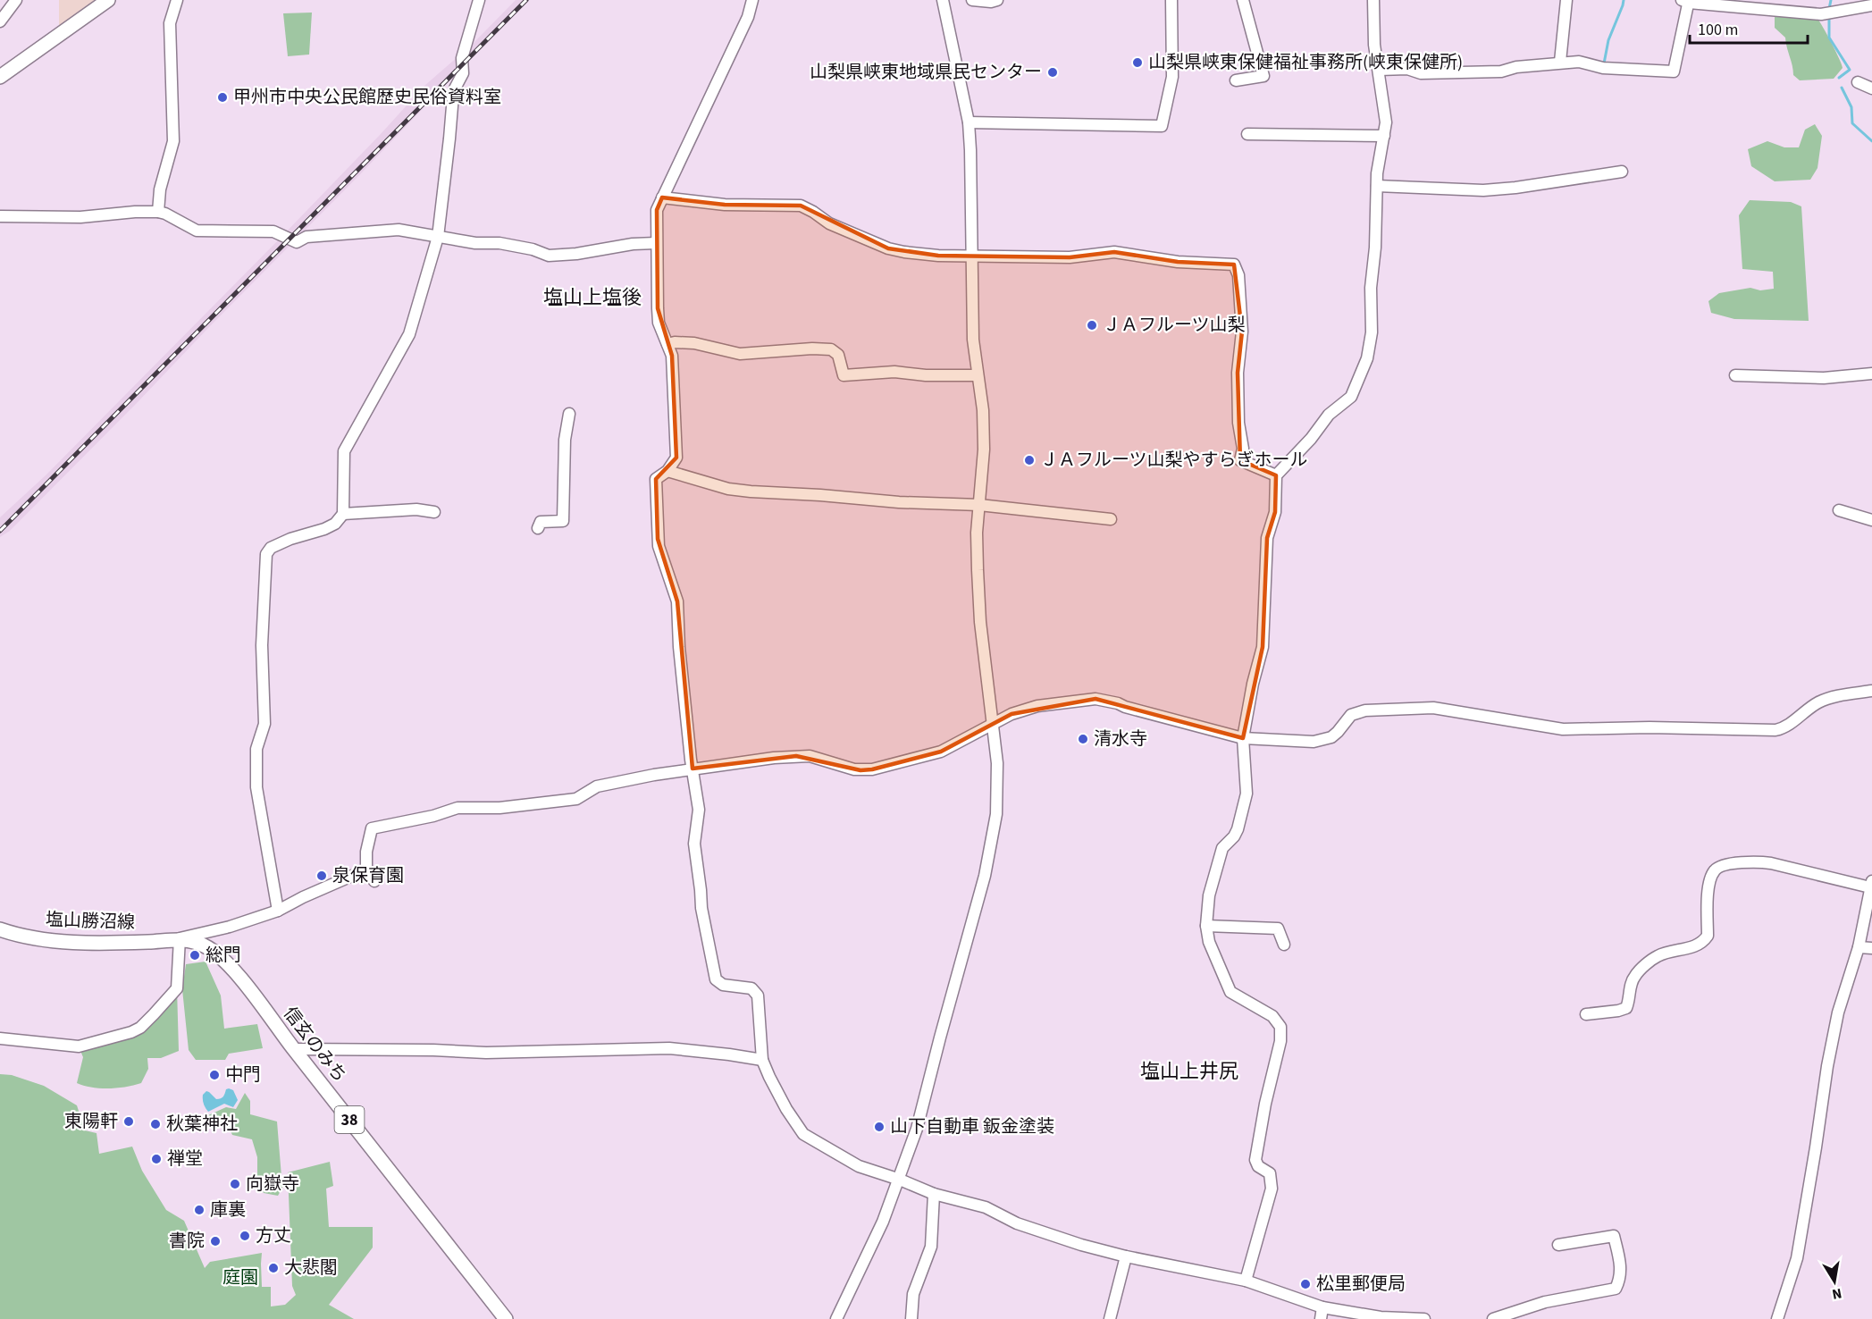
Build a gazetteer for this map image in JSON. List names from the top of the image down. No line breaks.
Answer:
{"streets":{"main road":["塩山勝沼線","信玄のみち","38"]},"crossings":[["塩山勝沼線","信玄のみち"]],"districts":["塩山上塩後","塩山上井尻"],"parks":["庭園"],"places":["山梨県峡東保健福祉事務所(峡東保健所)","山梨県峡東地域県民センター","甲州市中央公民館歴史民俗資料室","ＪＡフルーツ山梨","ＪＡフルーツ山梨やすらぎホール","清水寺","泉保育園","総門","中門","東陽軒","秋葉神社","山下自動車 鈑金塗装","禅堂","向嶽寺","庫裏","方丈","書院","大悲閣","松里郵便局"],"scale_bar":"100 m","north":"bottom"}
